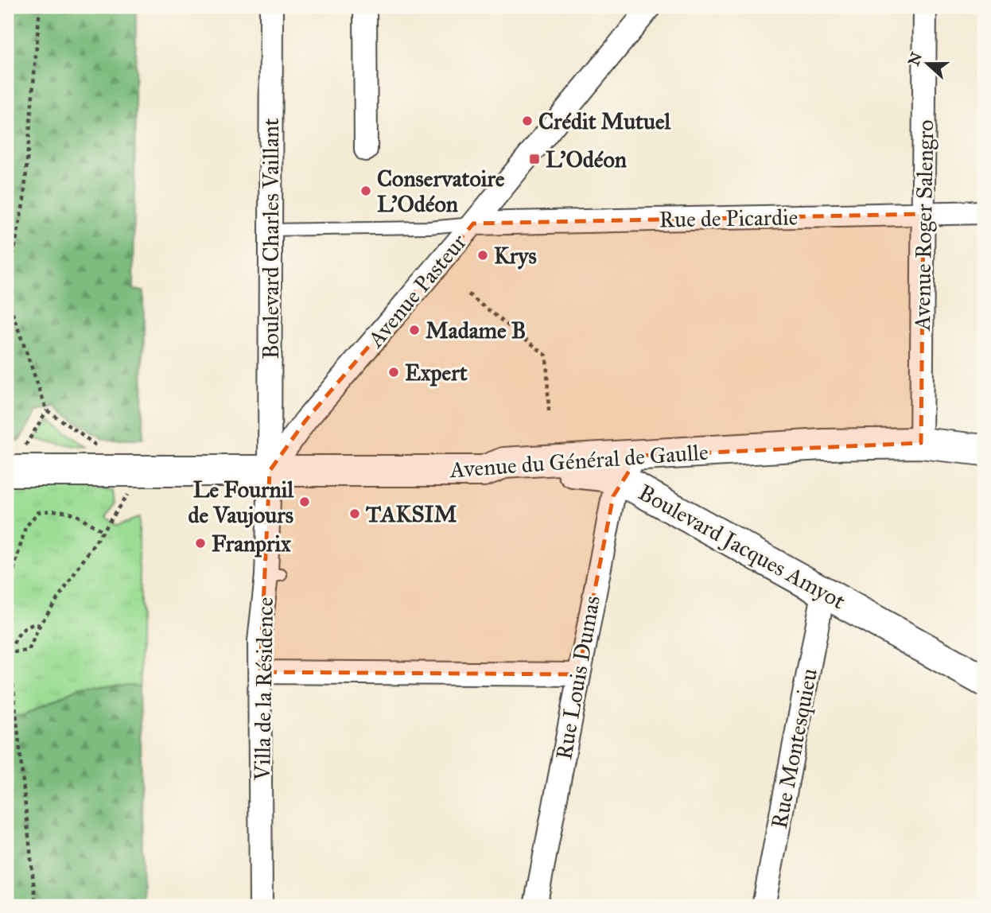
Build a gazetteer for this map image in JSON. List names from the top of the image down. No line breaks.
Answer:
{"streets":{"main road":["Avenue du Général de Gaulle","Boulevard Jacques Amyot"],"street":["Rue de Picardie","Avenue Roger Salengro","Boulevard Charles Vaillant","Avenue Pasteur","Rue Louis Dumas","Villa de la Résidence","Rue Montesquieu"]},"crossings":[["Rue de Picardie","Avenue Roger Salengro"],["Rue de Picardie","Avenue Pasteur"],["Avenue Roger Salengro","Avenue du Général de Gaulle"],["Boulevard Charles Vaillant","Avenue Pasteur"],["Boulevard Charles Vaillant","Avenue du Général de Gaulle"],["Boulevard Charles Vaillant","Villa de la Résidence"],["Avenue Pasteur","Avenue du Général de Gaulle"],["Avenue Pasteur","Villa de la Résidence"],["Avenue du Général de Gaulle","Boulevard Jacques Amyot"],["Avenue du Général de Gaulle","Rue Louis Dumas"],["Avenue du Général de Gaulle","Villa de la Résidence"],["Boulevard Jacques Amyot","Rue Louis Dumas"],["Boulevard Jacques Amyot","Rue Montesquieu"]],"places":{"other":["Crédit Mutuel","Conservatoire L'Odéon","Krys","Madame B","Expert","Le Fournil de Vaujours","TAKSIM","Franprix"],"transit":["L'Odéon"]},"north":"left"}
